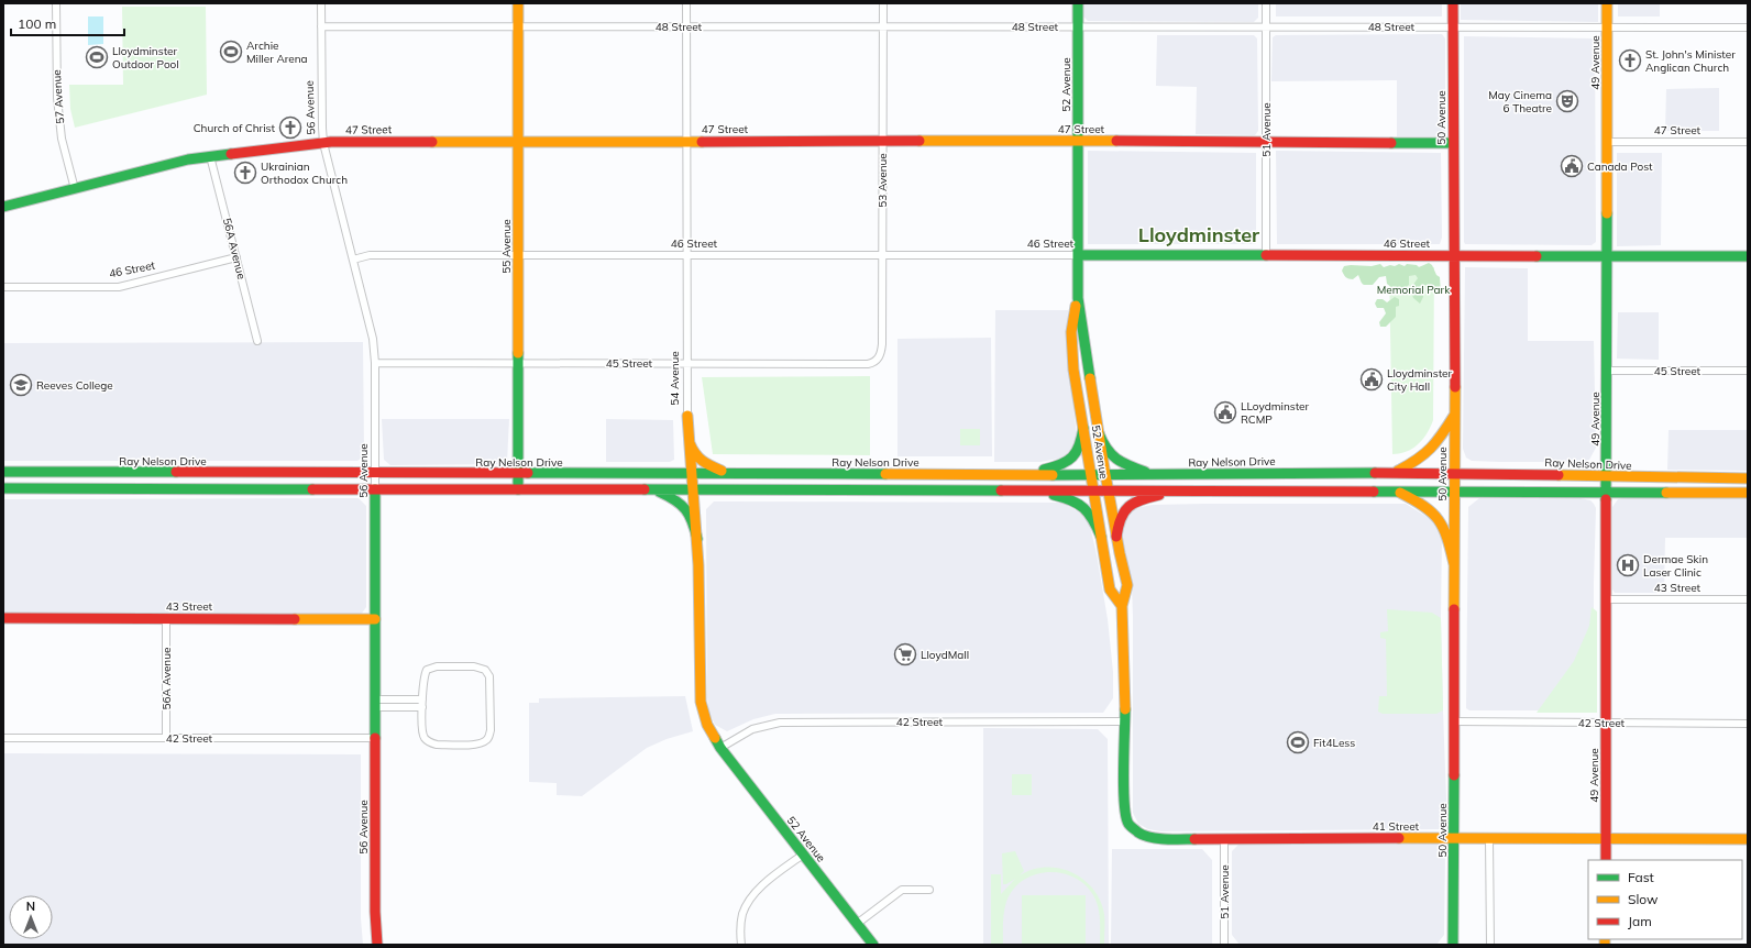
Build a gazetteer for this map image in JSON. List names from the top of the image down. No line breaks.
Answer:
{"streets":{"main road":["49 Avenue","52 Avenue","56 Avenue","50 Avenue","47 Street","46 Street","55 Avenue","54 Avenue","Ray Nelson Drive","43 Street","41 Street"],"street":["48 Street","57 Avenue","51 Avenue","53 Avenue","56A Avenue","45 Street","42 Street"]},"crossings":[["48 Street","49 Avenue"],["48 Street","52 Avenue"],["48 Street","56 Avenue"],["48 Street","50 Avenue"],["48 Street","51 Avenue"],["48 Street","53 Avenue"],["48 Street","55 Avenue"],["48 Street","54 Avenue"],["49 Avenue","47 Street"],["49 Avenue","46 Street"],["49 Avenue","45 Street"],["49 Avenue","Ray Nelson Drive"],["49 Avenue","43 Street"],["49 Avenue","42 Street"],["49 Avenue","41 Street"],["52 Avenue","47 Street"],["52 Avenue","46 Street"],["52 Avenue","54 Avenue"],["52 Avenue","Ray Nelson Drive"],["52 Avenue","42 Street"],["52 Avenue","41 Street"],["57 Avenue","47 Street"],["56 Avenue","47 Street"],["56 Avenue","46 Street"],["56 Avenue","45 Street"],["56 Avenue","Ray Nelson Drive"],["56 Avenue","43 Street"],["56 Avenue","42 Street"],["50 Avenue","47 Street"],["50 Avenue","46 Street"],["50 Avenue","Ray Nelson Drive"],["50 Avenue","42 Street"],["50 Avenue","41 Street"],["47 Street","51 Avenue"],["47 Street","53 Avenue"],["47 Street","55 Avenue"],["47 Street","56A Avenue"],["47 Street","54 Avenue"],["51 Avenue","46 Street"],["51 Avenue","41 Street"],["53 Avenue","46 Street"],["53 Avenue","45 Street"],["46 Street","55 Avenue"],["46 Street","56A Avenue"],["46 Street","54 Avenue"],["55 Avenue","45 Street"],["55 Avenue","Ray Nelson Drive"],["56A Avenue","43 Street"],["56A Avenue","42 Street"],["45 Street","54 Avenue"],["54 Avenue","Ray Nelson Drive"],["54 Avenue","42 Street"]],"districts":["Lloydminster"],"parks":["Memorial Park"],"places":{"sports":["Archie Miller Arena","Lloydminster Outdoor Pool","Fit4Less"],"church":["St. John's Minister Anglican Church","Church of Christ","Ukrainian Orthodox Church"],"theatre":["May Cinema 6 Theatre"],"public building":["Canada Post","Lloydminster City Hall","LLoydminster RCMP"],"school or university":["Reeves College"],"hospital":["Dermae Skin Laser Clinic"],"supermarket":["LloydMall"]},"legend":["Fast","Slow","Jam"],"scale_bar":"100 m","north":"top"}
